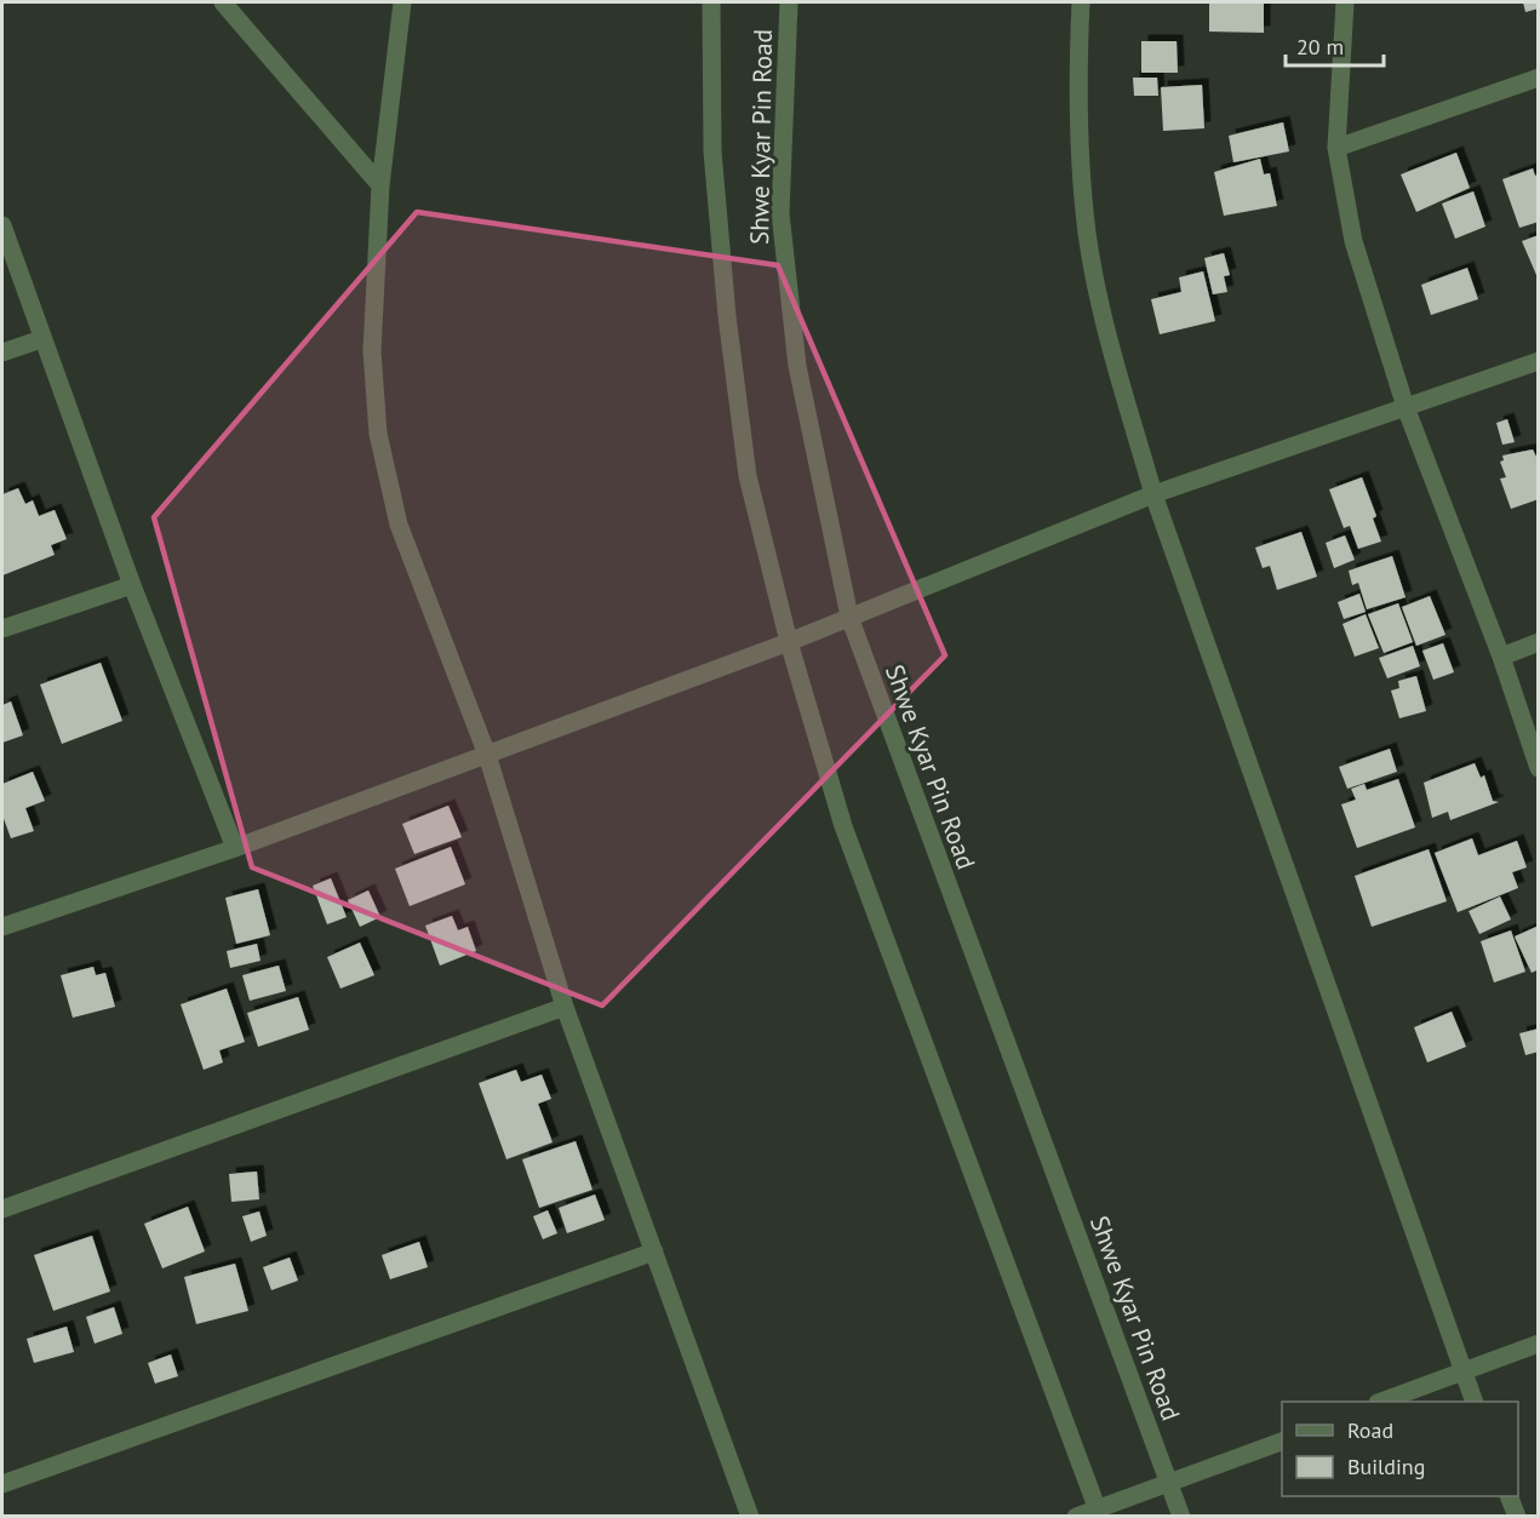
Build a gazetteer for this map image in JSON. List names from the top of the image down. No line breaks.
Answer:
{"streets":{"street":["Shwe Kyar Pin Road"]},"legend":["Road","Building"],"scale_bar":"20 m"}
